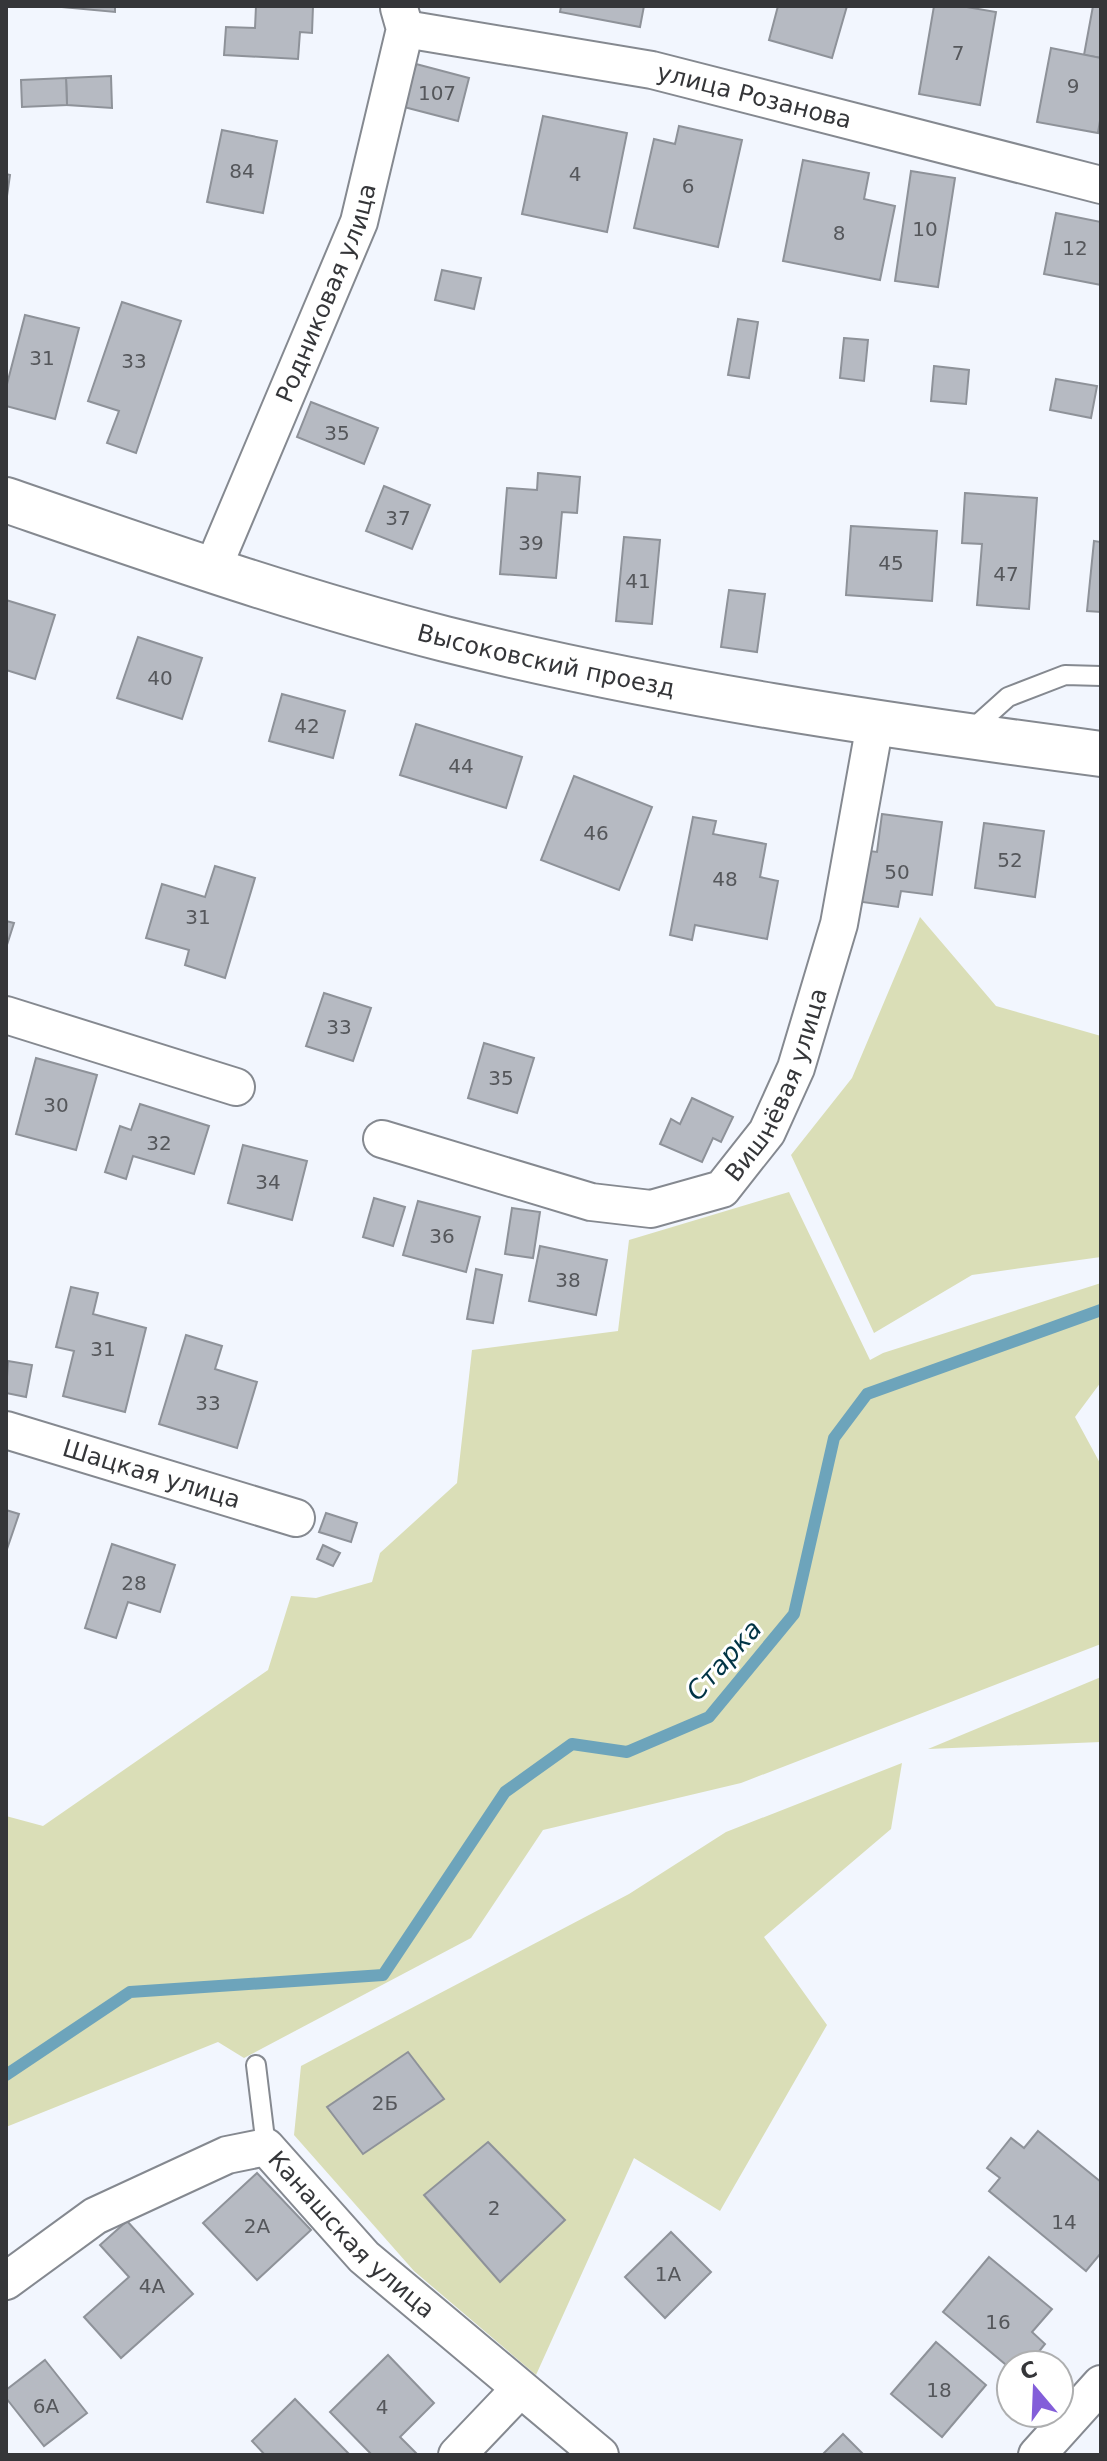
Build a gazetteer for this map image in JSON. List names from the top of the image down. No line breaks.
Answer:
{"streets":{"street":["улица Розанова","Родниковая улица","Высоковский проезд","Вишнёвая улица","Шацкая улица","Канашская улица"]},"crossings":[["улица Розанова","Родниковая улица"],["Родниковая улица","Высоковский проезд"],["Высоковский проезд","Вишнёвая улица"]],"water":["Старка"],"house_numbers":["7","9","107","84","4","6","10","8","12","31","33","35","37","39","45","47","41","40","42","44","46","52","50","48","31","33","35","30","32","34","36","38","31","33","28","2Б","2","14","2А","1А","4А","16","18","6А","4"],"north":"top"}
